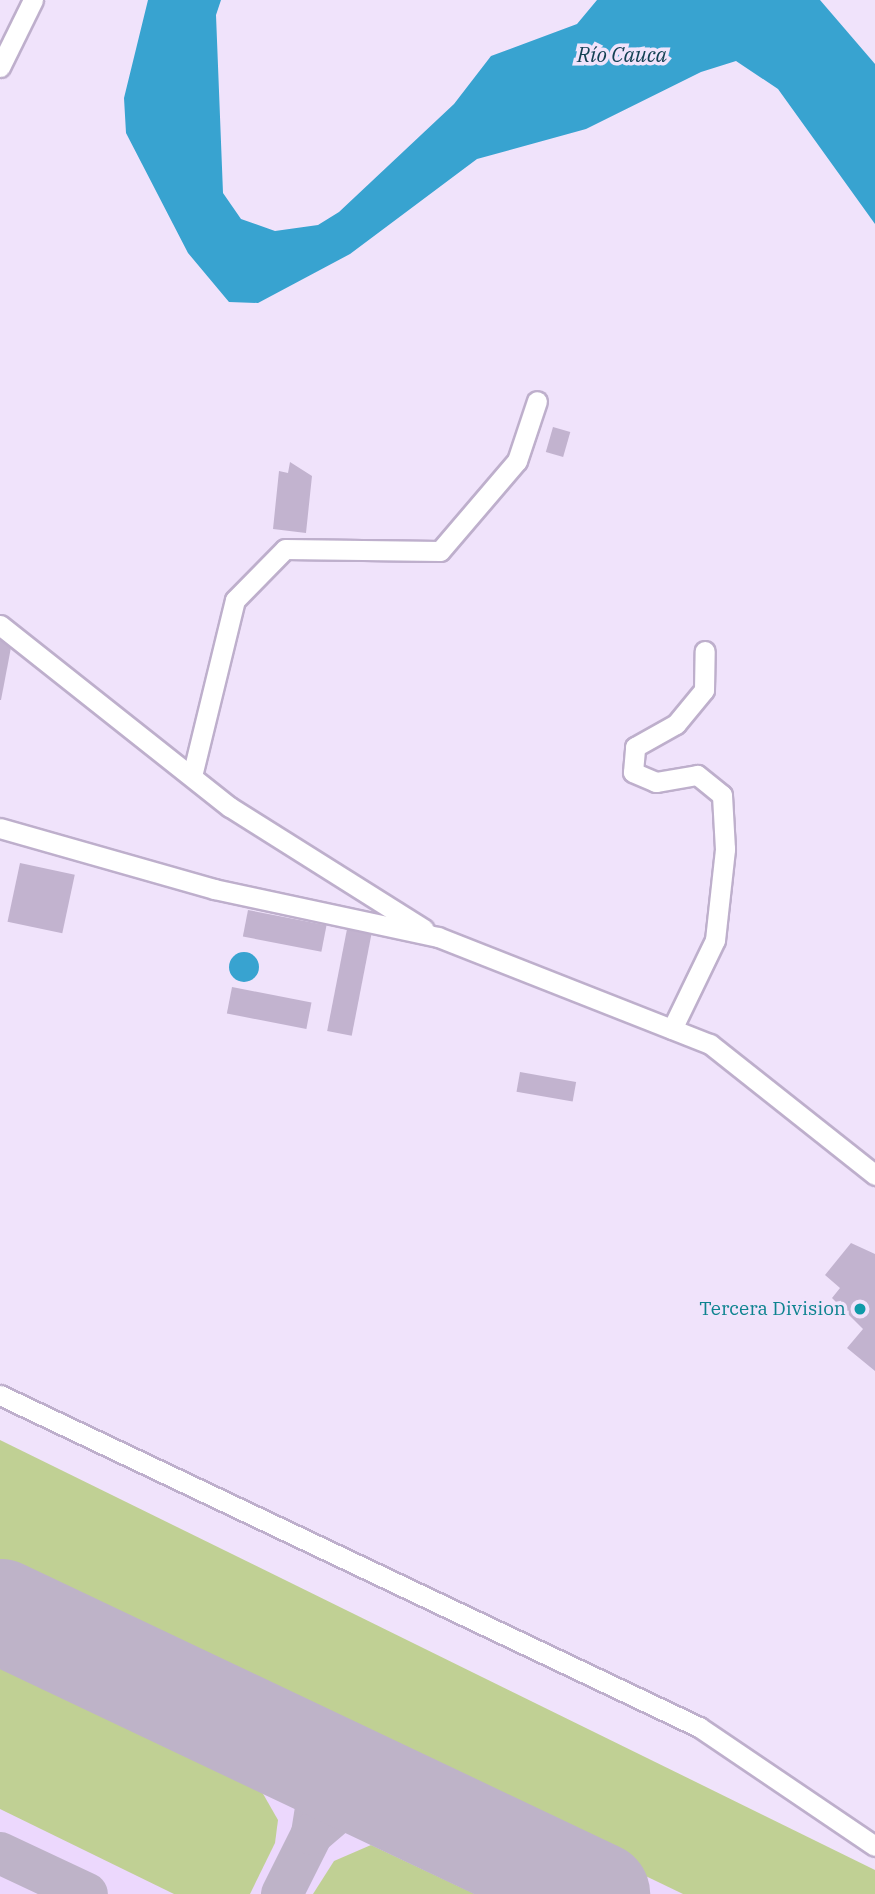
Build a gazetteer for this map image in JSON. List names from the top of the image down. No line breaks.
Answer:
{"water":["Río Cauca"],"places":["Tercera Division"]}
